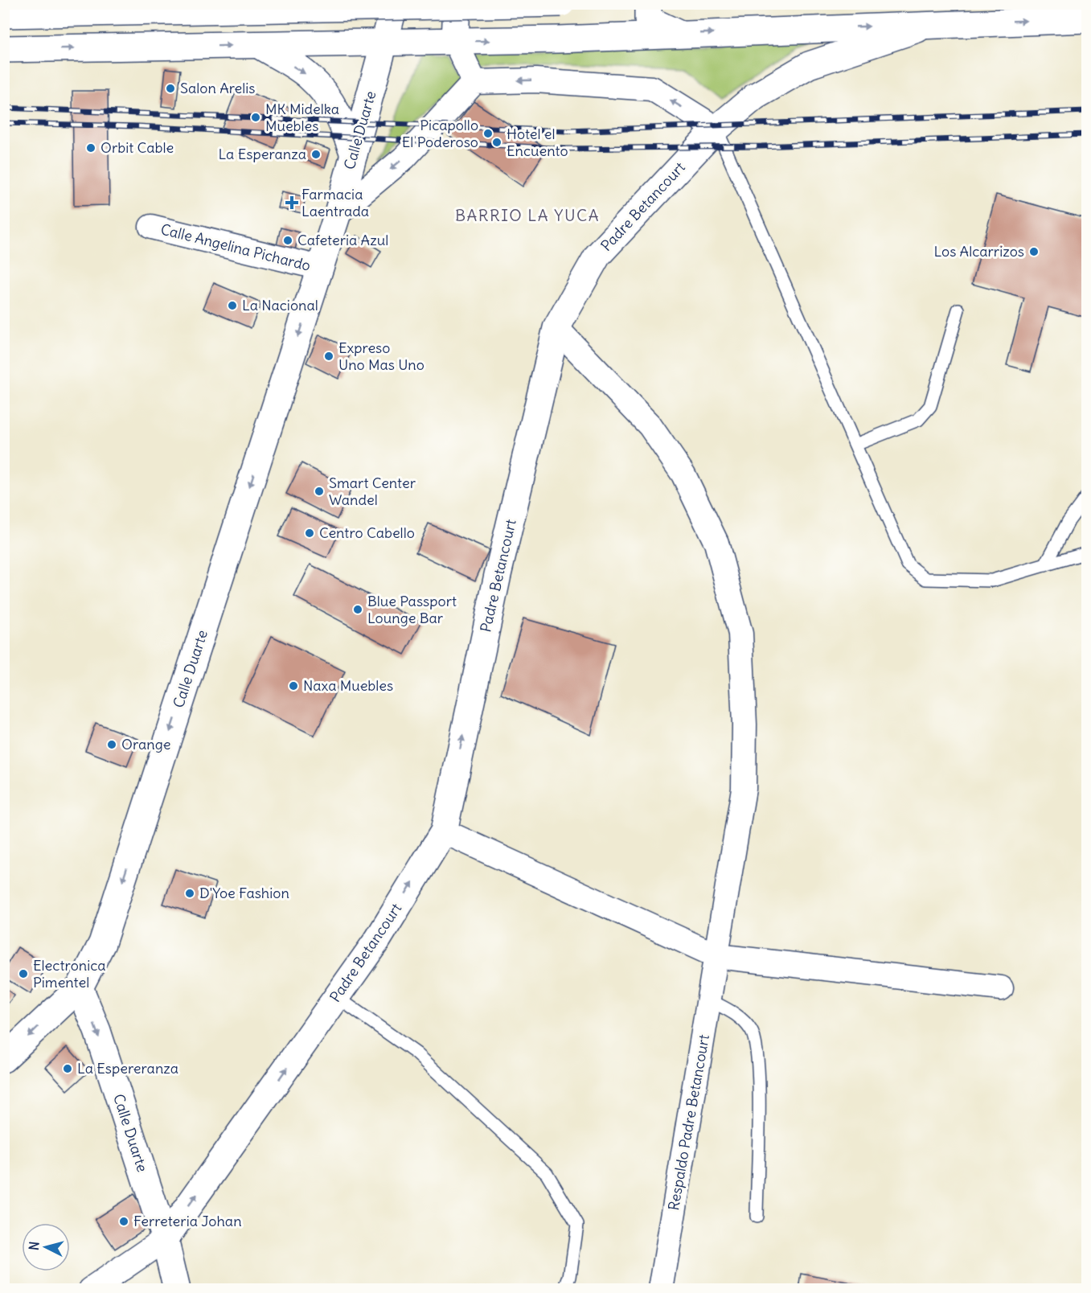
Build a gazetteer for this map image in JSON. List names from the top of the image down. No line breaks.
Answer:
{"streets":{"main road":["Calle Duarte","Padre Betancourt"],"street":["Calle Angelina Pichardo","Respaldo Padre Betancourt"]},"crossings":[["Calle Duarte","Padre Betancourt"],["Calle Duarte","Calle Angelina Pichardo"],["Padre Betancourt","Respaldo Padre Betancourt"]],"one_way":["Calle Duarte","Padre Betancourt"],"districts":["BARRIO LA YUCA"],"places":{"other":["Salon Arelis","MK Midelka Muebles","Picapollo El Poderoso","Hotel el Encuento","Orbit Cable","La Esperanza","Cafeteria Azul","Los Alcarrizos","La Nacional","Expreso Uno Mas Uno","Smart Center Wandel","Centro Cabello","Blue Passport Lounge Bar","Naxa Muebles","Orange","D'Yoe Fashion","Electronica Pimentel","La Espereranza","Ferreteria Johan"],"health":["Farmacia Laentrada"]},"north":"left"}
